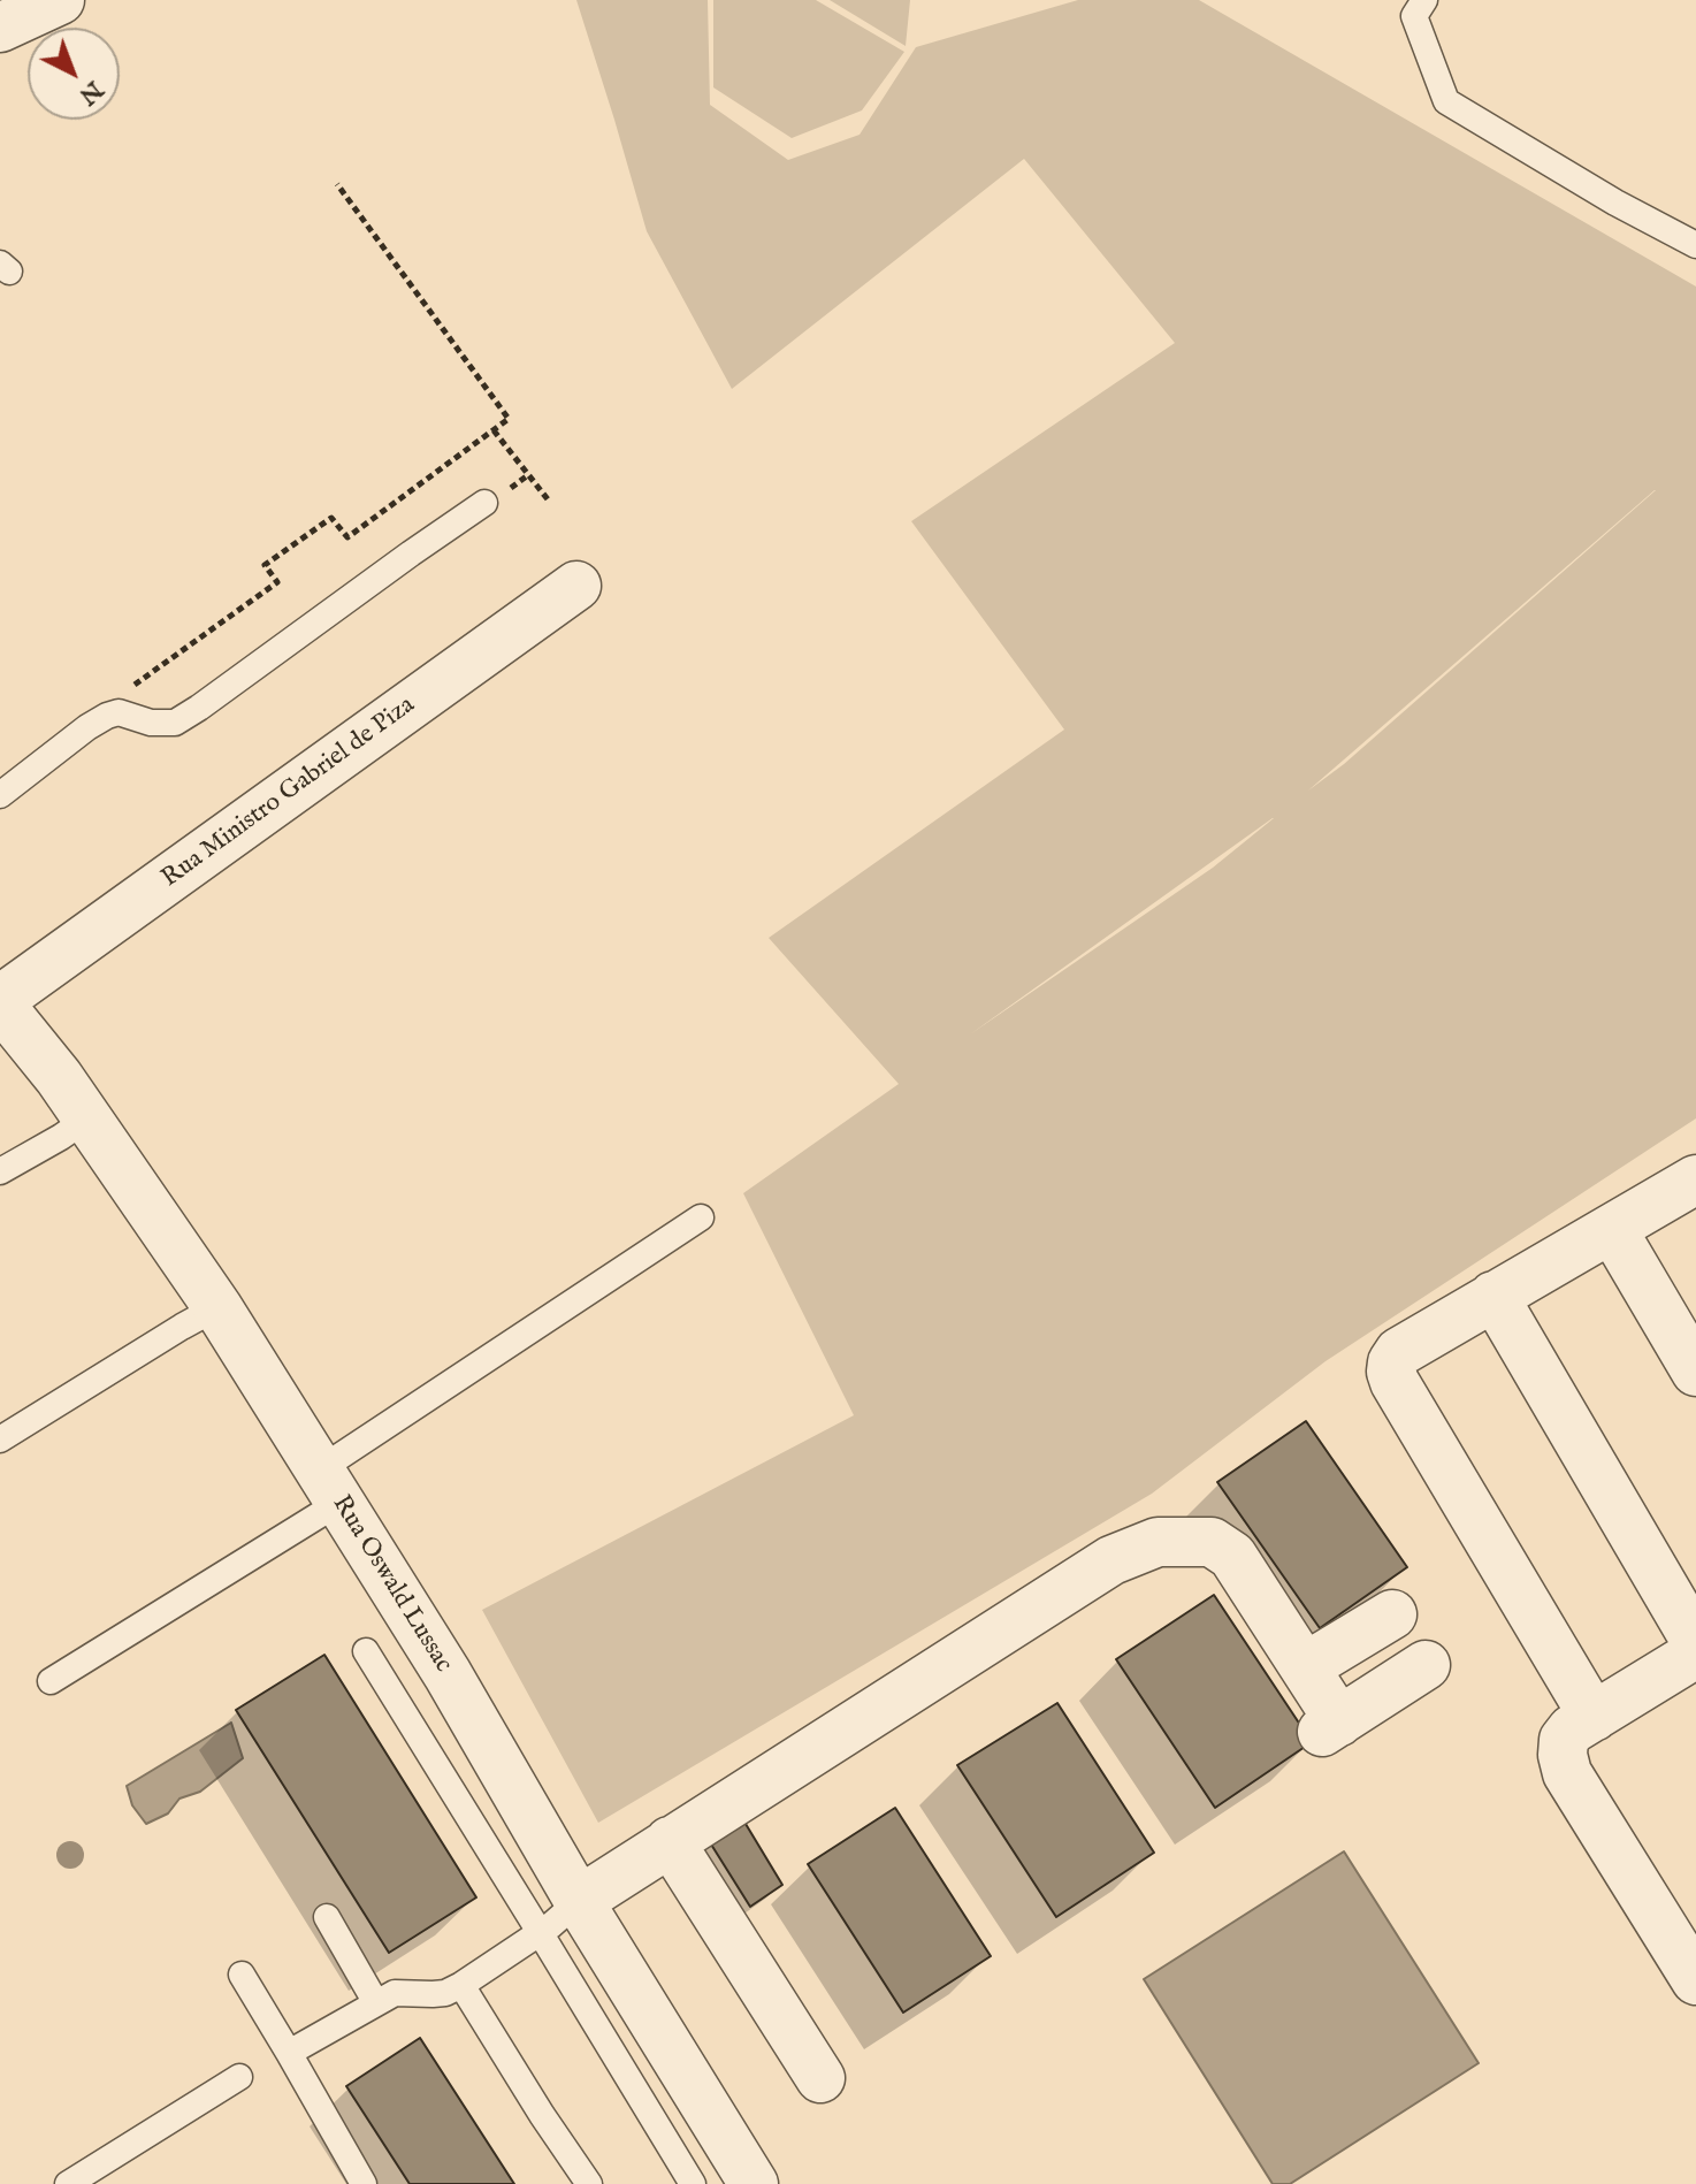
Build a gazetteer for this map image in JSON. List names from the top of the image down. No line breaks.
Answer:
{"streets":{"street":["Rua Ministro Gabriel de Piza","Rua Oswald Lussac"]},"crossings":[["Rua Ministro Gabriel de Piza","Rua Oswald Lussac"]],"north":"bottom right"}
